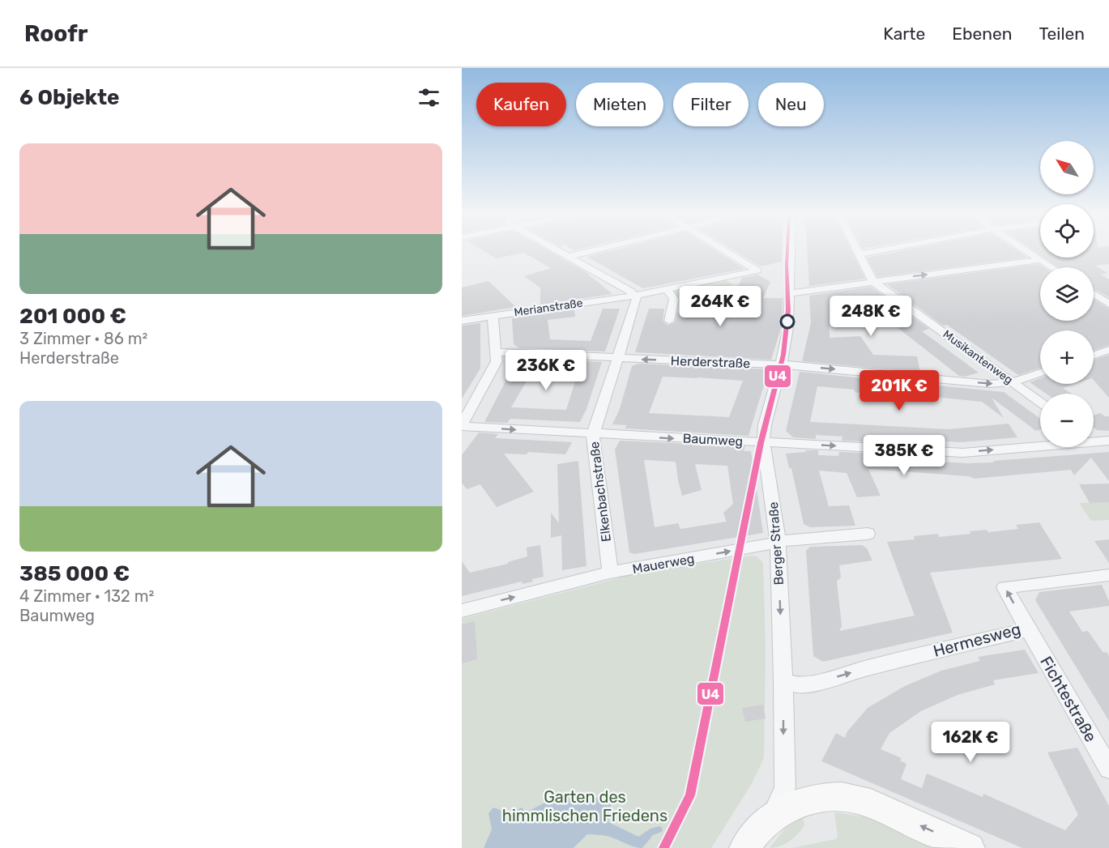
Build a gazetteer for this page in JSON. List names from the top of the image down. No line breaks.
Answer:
{"streets":{"street":["Merianstraße","Musikantenweg","Herderstraße","Baumweg","Elkenbachstraße","Berger Straße","Mauerweg","Hermesweg","Fichtestraße"]},"crossings":[["Merianstraße","Elkenbachstraße"],["Musikantenweg","Herderstraße"],["Herderstraße","Elkenbachstraße"],["Herderstraße","Berger Straße"],["Baumweg","Elkenbachstraße"],["Baumweg","Berger Straße"],["Elkenbachstraße","Mauerweg"],["Berger Straße","Mauerweg"],["Berger Straße","Hermesweg"],["Hermesweg","Fichtestraße"]],"one_way":["Baumweg","Berger Straße","Mauerweg","Hermesweg"],"parks":["Garten des himmlischen Friedens"],"lines":["transit line U4"],"north":"top left","page":{"header":"Roofr","nav":["Karte","Ebenen","Teilen"],"heading":"6 Objekte","chip":["Kaufen","Mieten","Filter","Neu"],"list":[{"name":"201 000 €","note":"3 Zimmer · 86 m² · Herderstraße"},{"name":"385 000 €","note":"4 Zimmer · 132 m² · Baumweg"}],"map_buttons":["+","−"],"price":["264K €","248K €","236K €","201K €","385K €","162K €"]}}
